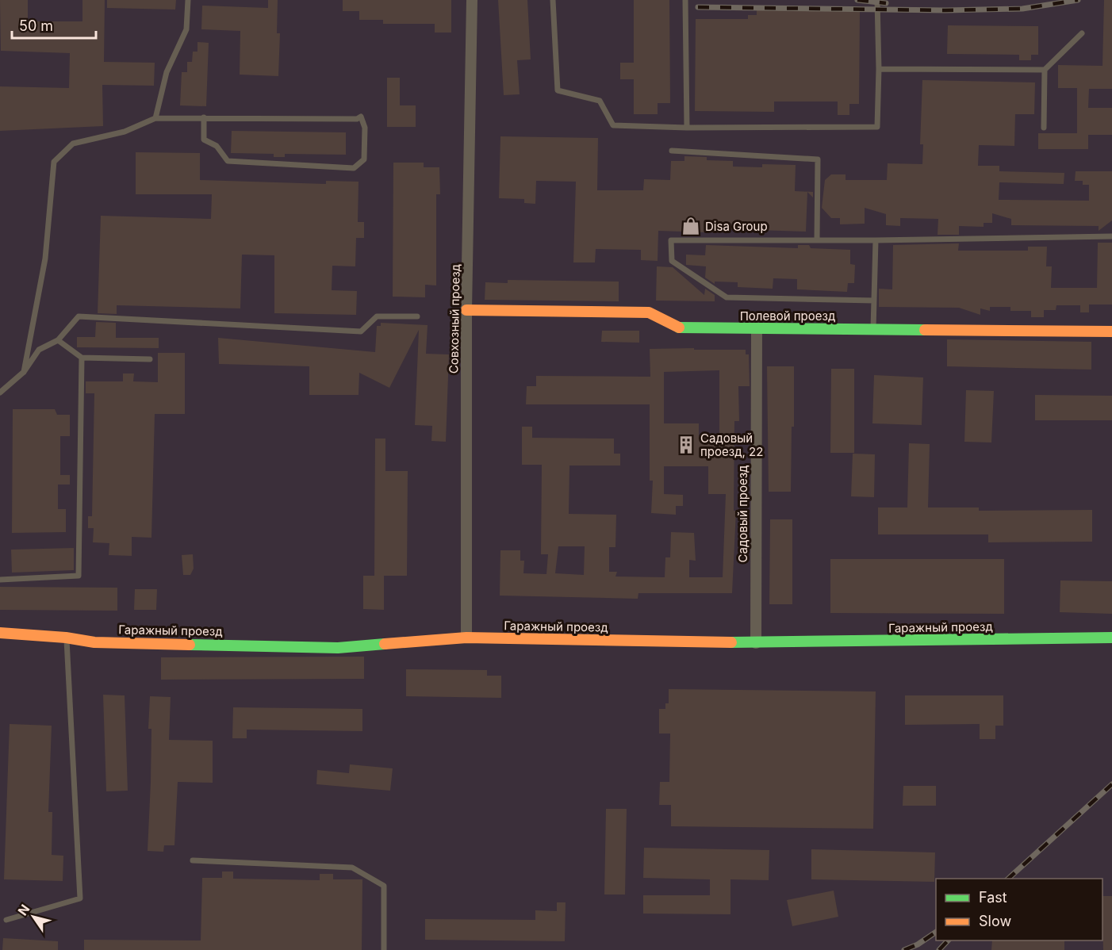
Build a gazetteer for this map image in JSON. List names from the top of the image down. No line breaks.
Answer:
{"streets":{"street":["Полевой проезд","Совхозный проезд","Садовый проезд","Гаражный проезд"]},"crossings":[["Полевой проезд","Совхозный проезд"],["Полевой проезд","Садовый проезд"],["Совхозный проезд","Гаражный проезд"],["Садовый проезд","Гаражный проезд"]],"places":{"shop":["Disa Group"],"building":["Садовый проезд, 22"]},"legend":["Fast","Slow"],"scale_bar":"50 m","north":"top left"}
